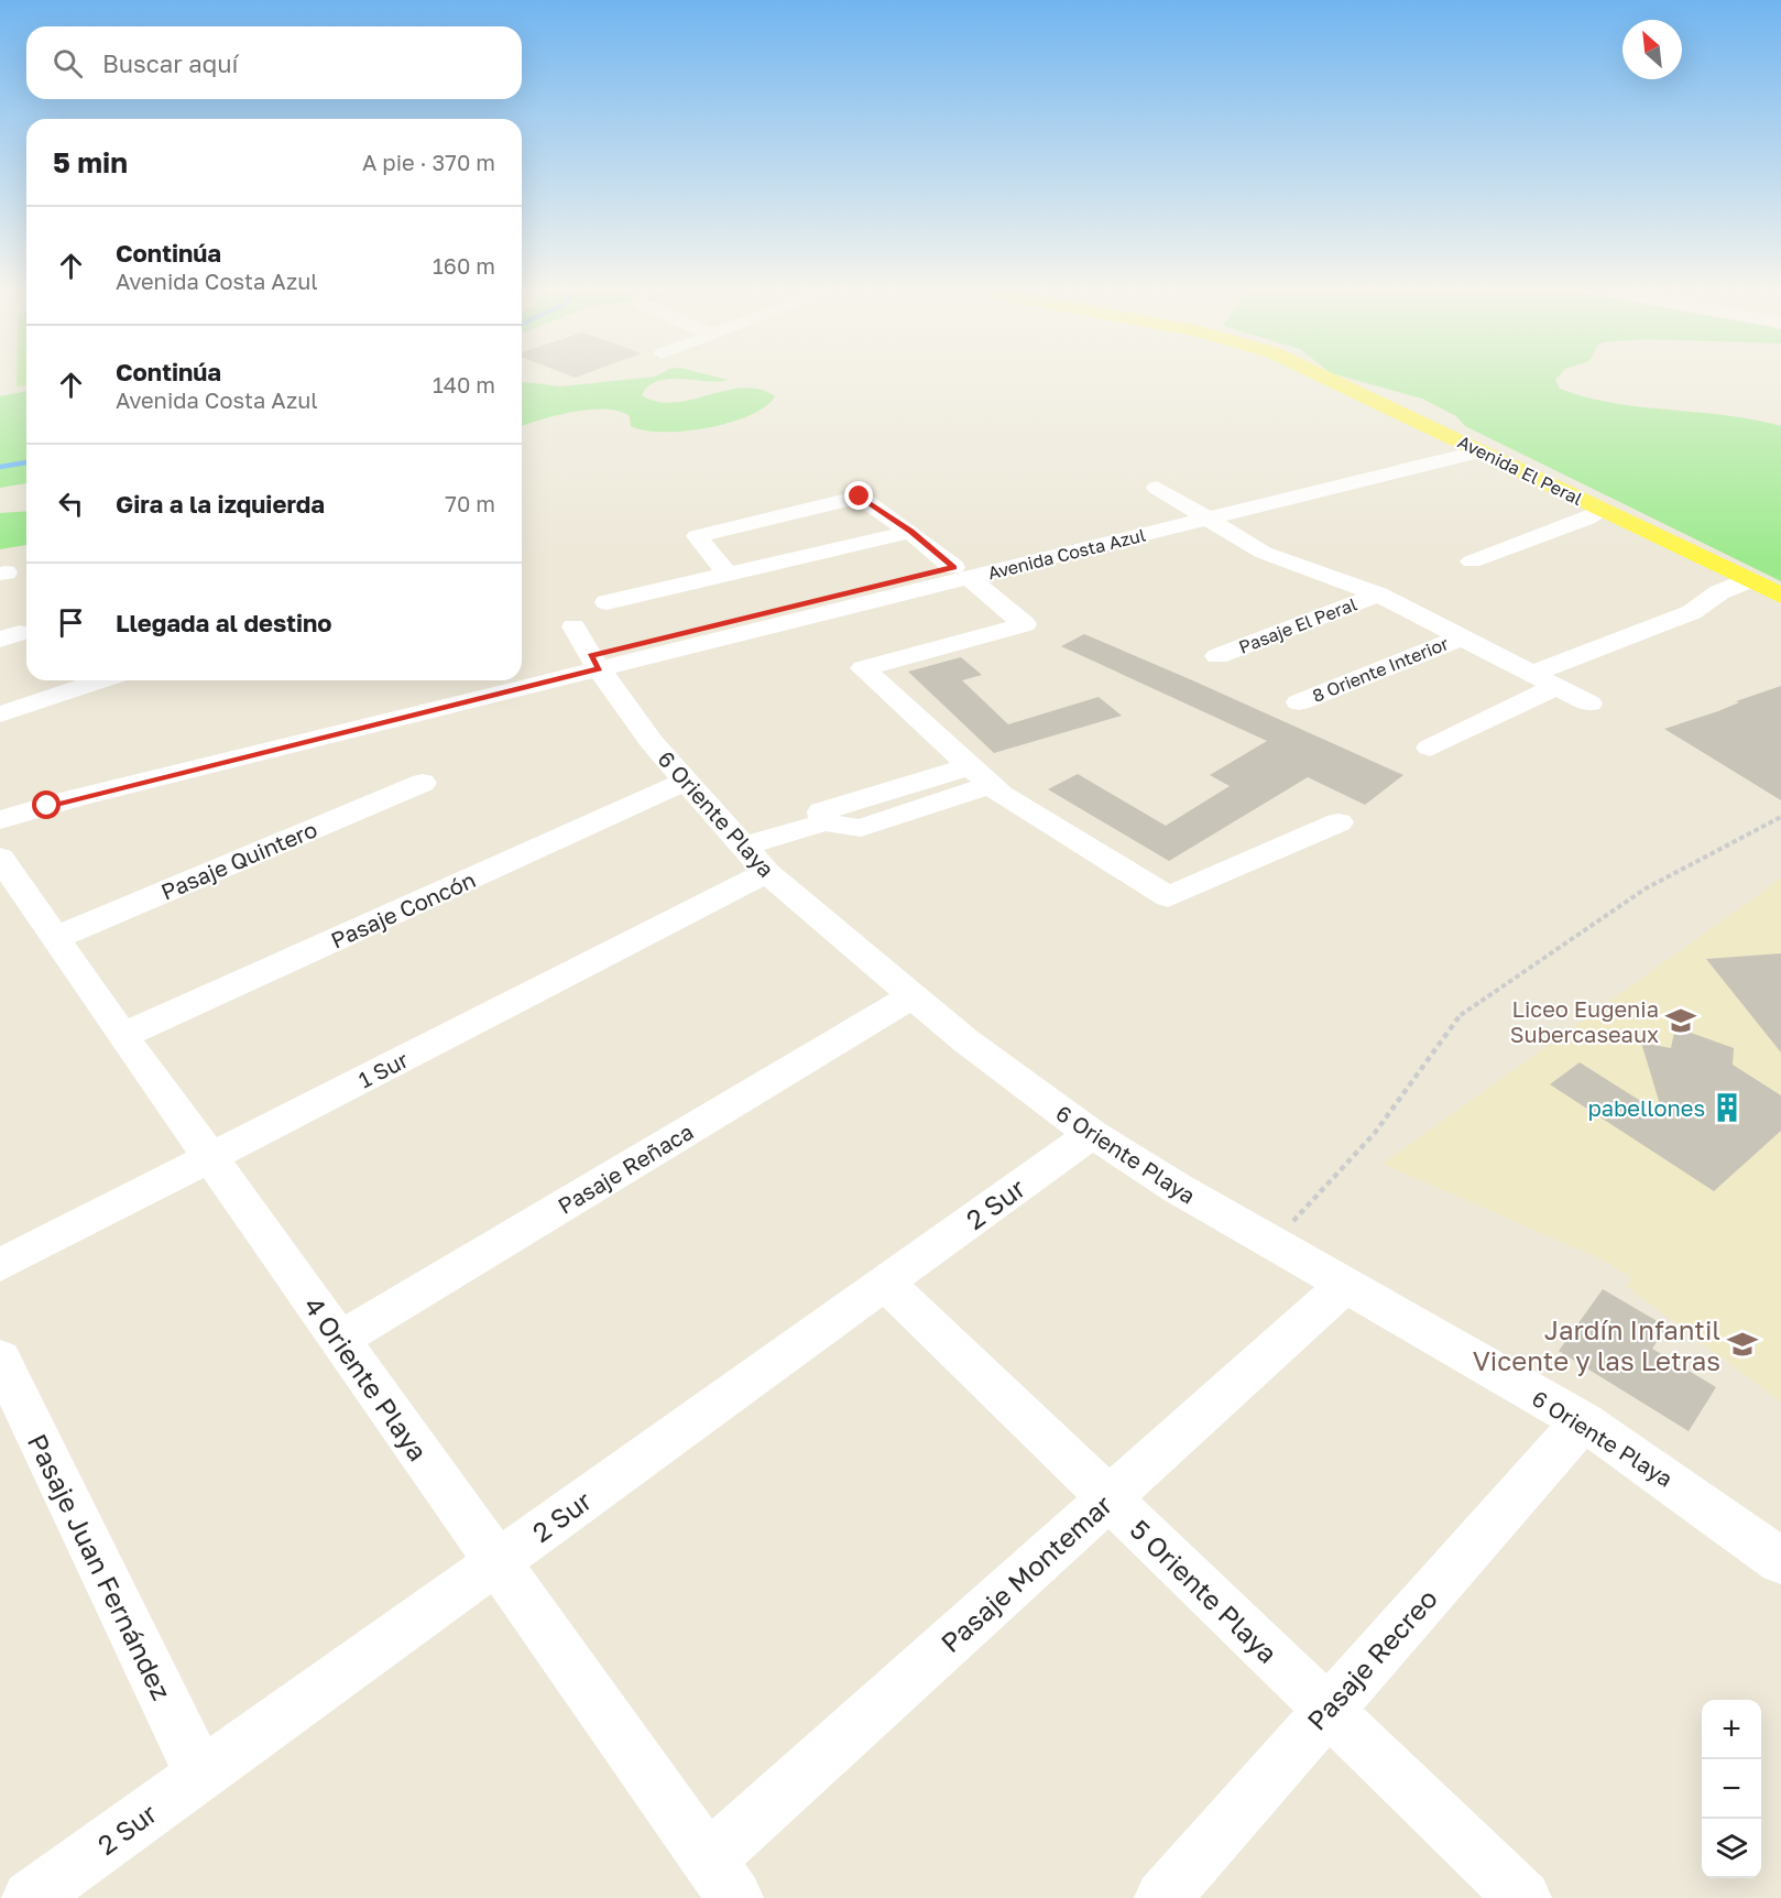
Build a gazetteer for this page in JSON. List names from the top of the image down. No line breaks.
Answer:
{"streets":{"main road":["Avenida El Peral"],"street":["Avenida Costa Azul","Pasaje El Peral","8 Oriente Interior","6 Oriente Playa","Pasaje Quintero","Pasaje Concón","1 Sur","Pasaje Reñaca","2 Sur","4 Oriente Playa","Pasaje Juan Fernández","Pasaje Montemar","5 Oriente Playa","Pasaje Recreo"]},"crossings":[["Avenida El Peral","Avenida Costa Azul"],["Avenida Costa Azul","6 Oriente Playa"],["6 Oriente Playa","Pasaje Concón"],["6 Oriente Playa","1 Sur"],["6 Oriente Playa","Pasaje Reñaca"],["6 Oriente Playa","2 Sur"],["6 Oriente Playa","Pasaje Montemar"],["6 Oriente Playa","Pasaje Recreo"],["Pasaje Quintero","4 Oriente Playa"],["Pasaje Concón","4 Oriente Playa"],["1 Sur","4 Oriente Playa"],["Pasaje Reñaca","4 Oriente Playa"],["2 Sur","4 Oriente Playa"],["2 Sur","Pasaje Juan Fernández"],["2 Sur","5 Oriente Playa"],["4 Oriente Playa","Pasaje Montemar"],["Pasaje Montemar","5 Oriente Playa"],["5 Oriente Playa","Pasaje Recreo"]],"places":{"school or university":["Liceo Eugenia Subercaseaux","Jardín Infantil Vicente y las Letras"],"building":["pabellones"]},"north":"top left","page":{"search":"Buscar aquí","heading":["5 min","A pie · 370 m"],"list":[["Continúa","Avenida Costa Azul","160 m"],["Continúa","Avenida Costa Azul","140 m"],["Gira a la izquierda","70 m"],"Llegada al destino"],"map_buttons":["+","−"]}}
